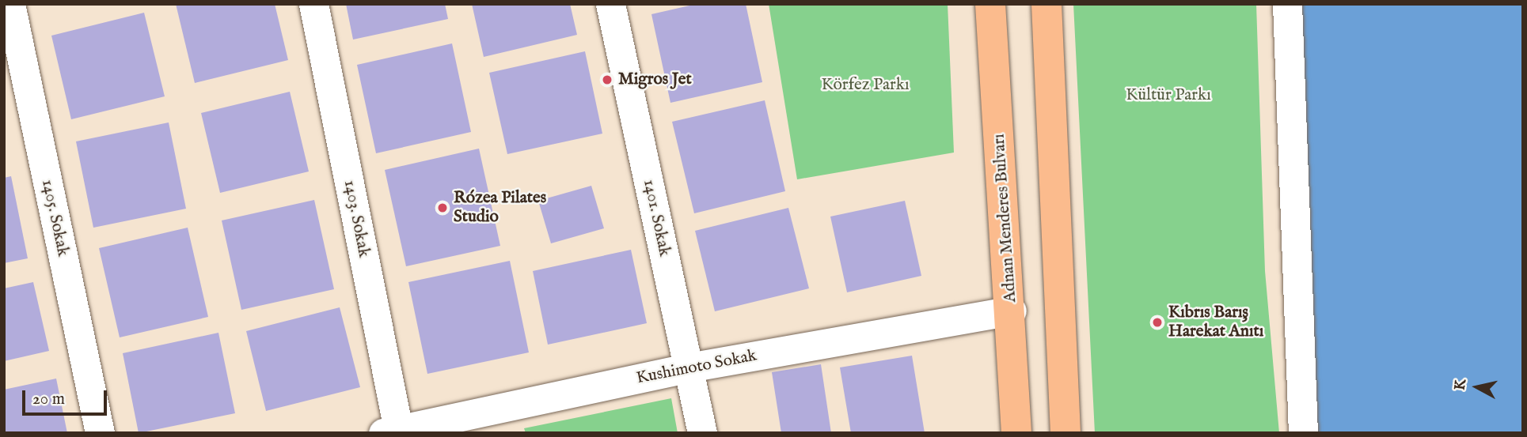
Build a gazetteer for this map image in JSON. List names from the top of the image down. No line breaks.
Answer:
{"streets":{"main road":["Adnan Menderes Bulvarı"],"street":["1405. Sokak","1401. Sokak","1403. Sokak","Kushimoto Sokak"]},"crossings":[["1401. Sokak","Kushimoto Sokak"],["Adnan Menderes Bulvarı","Kushimoto Sokak"],["1403. Sokak","Kushimoto Sokak"]],"parks":["Körfez Parkı","Kültür Parkı"],"places":["Migros Jet","Rózea Pilates Studio","Kıbrıs Barış Harekat Anıtı"],"scale_bar":"20 m","north":"left"}
